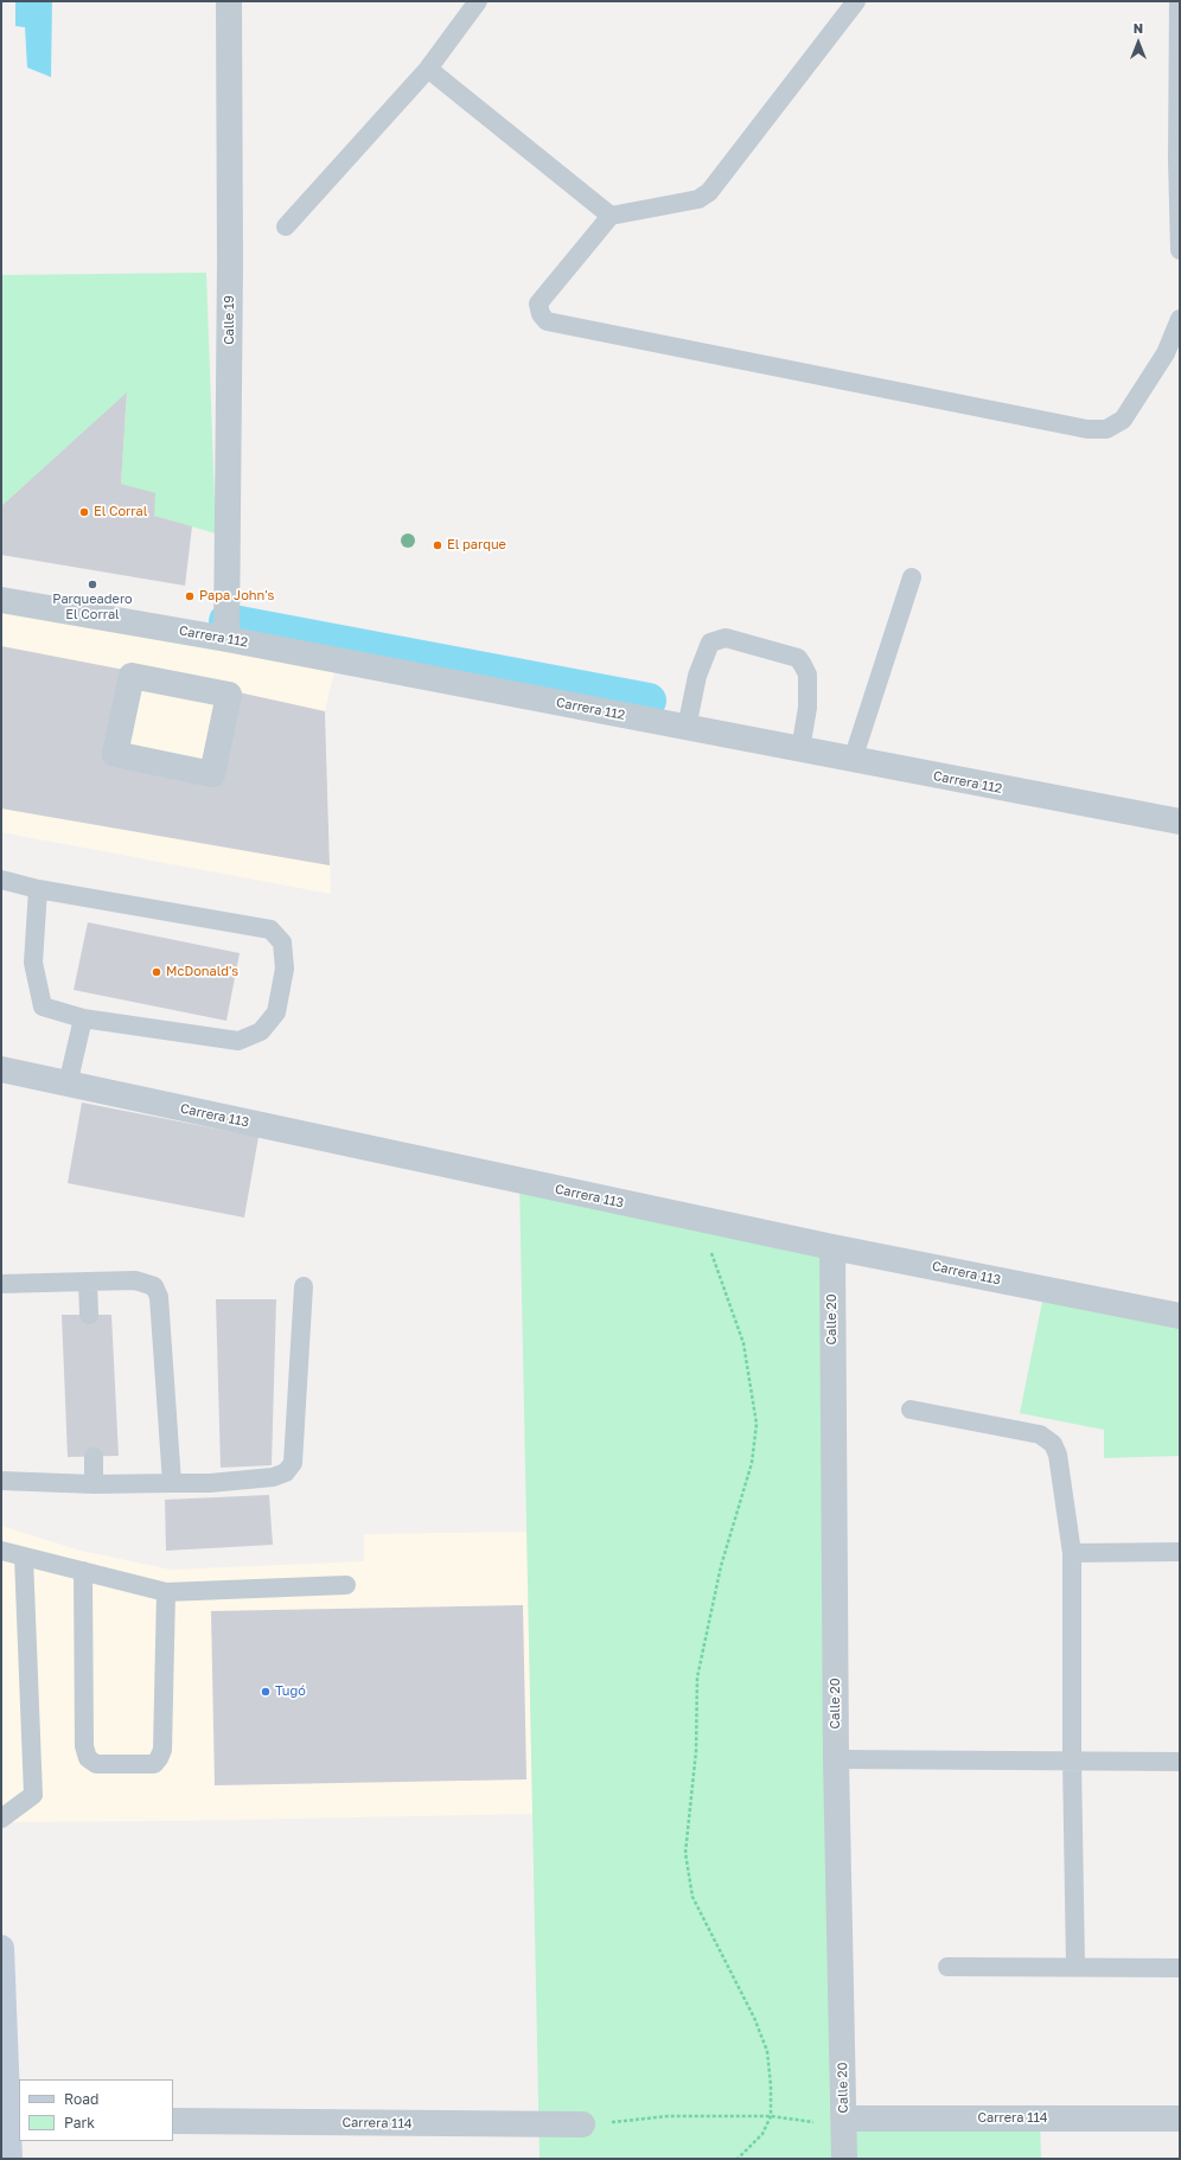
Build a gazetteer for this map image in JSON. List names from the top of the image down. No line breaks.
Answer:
{"streets":{"street":["Calle 19","Carrera 112","Carrera 113","Calle 20","Carrera 114"]},"crossings":[["Calle 19","Carrera 112"],["Carrera 113","Calle 20"],["Calle 20","Carrera 114"]],"places":["El Corral","El parque","Parqueadero El Corral","Papa John's","McDonald's","Tugó"],"legend":["Road","Park"],"north":"top"}
